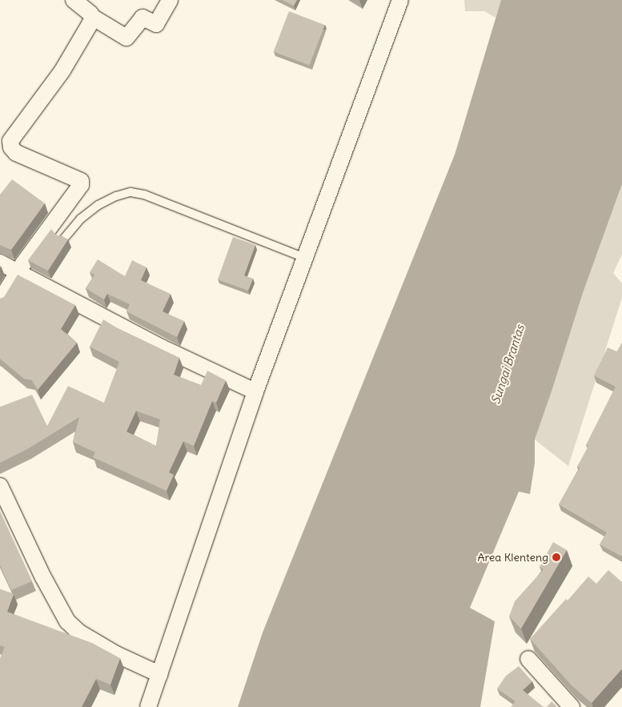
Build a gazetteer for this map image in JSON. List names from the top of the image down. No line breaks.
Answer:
{"water":["Sungai Brantas"],"places":["Area Klenteng"]}
